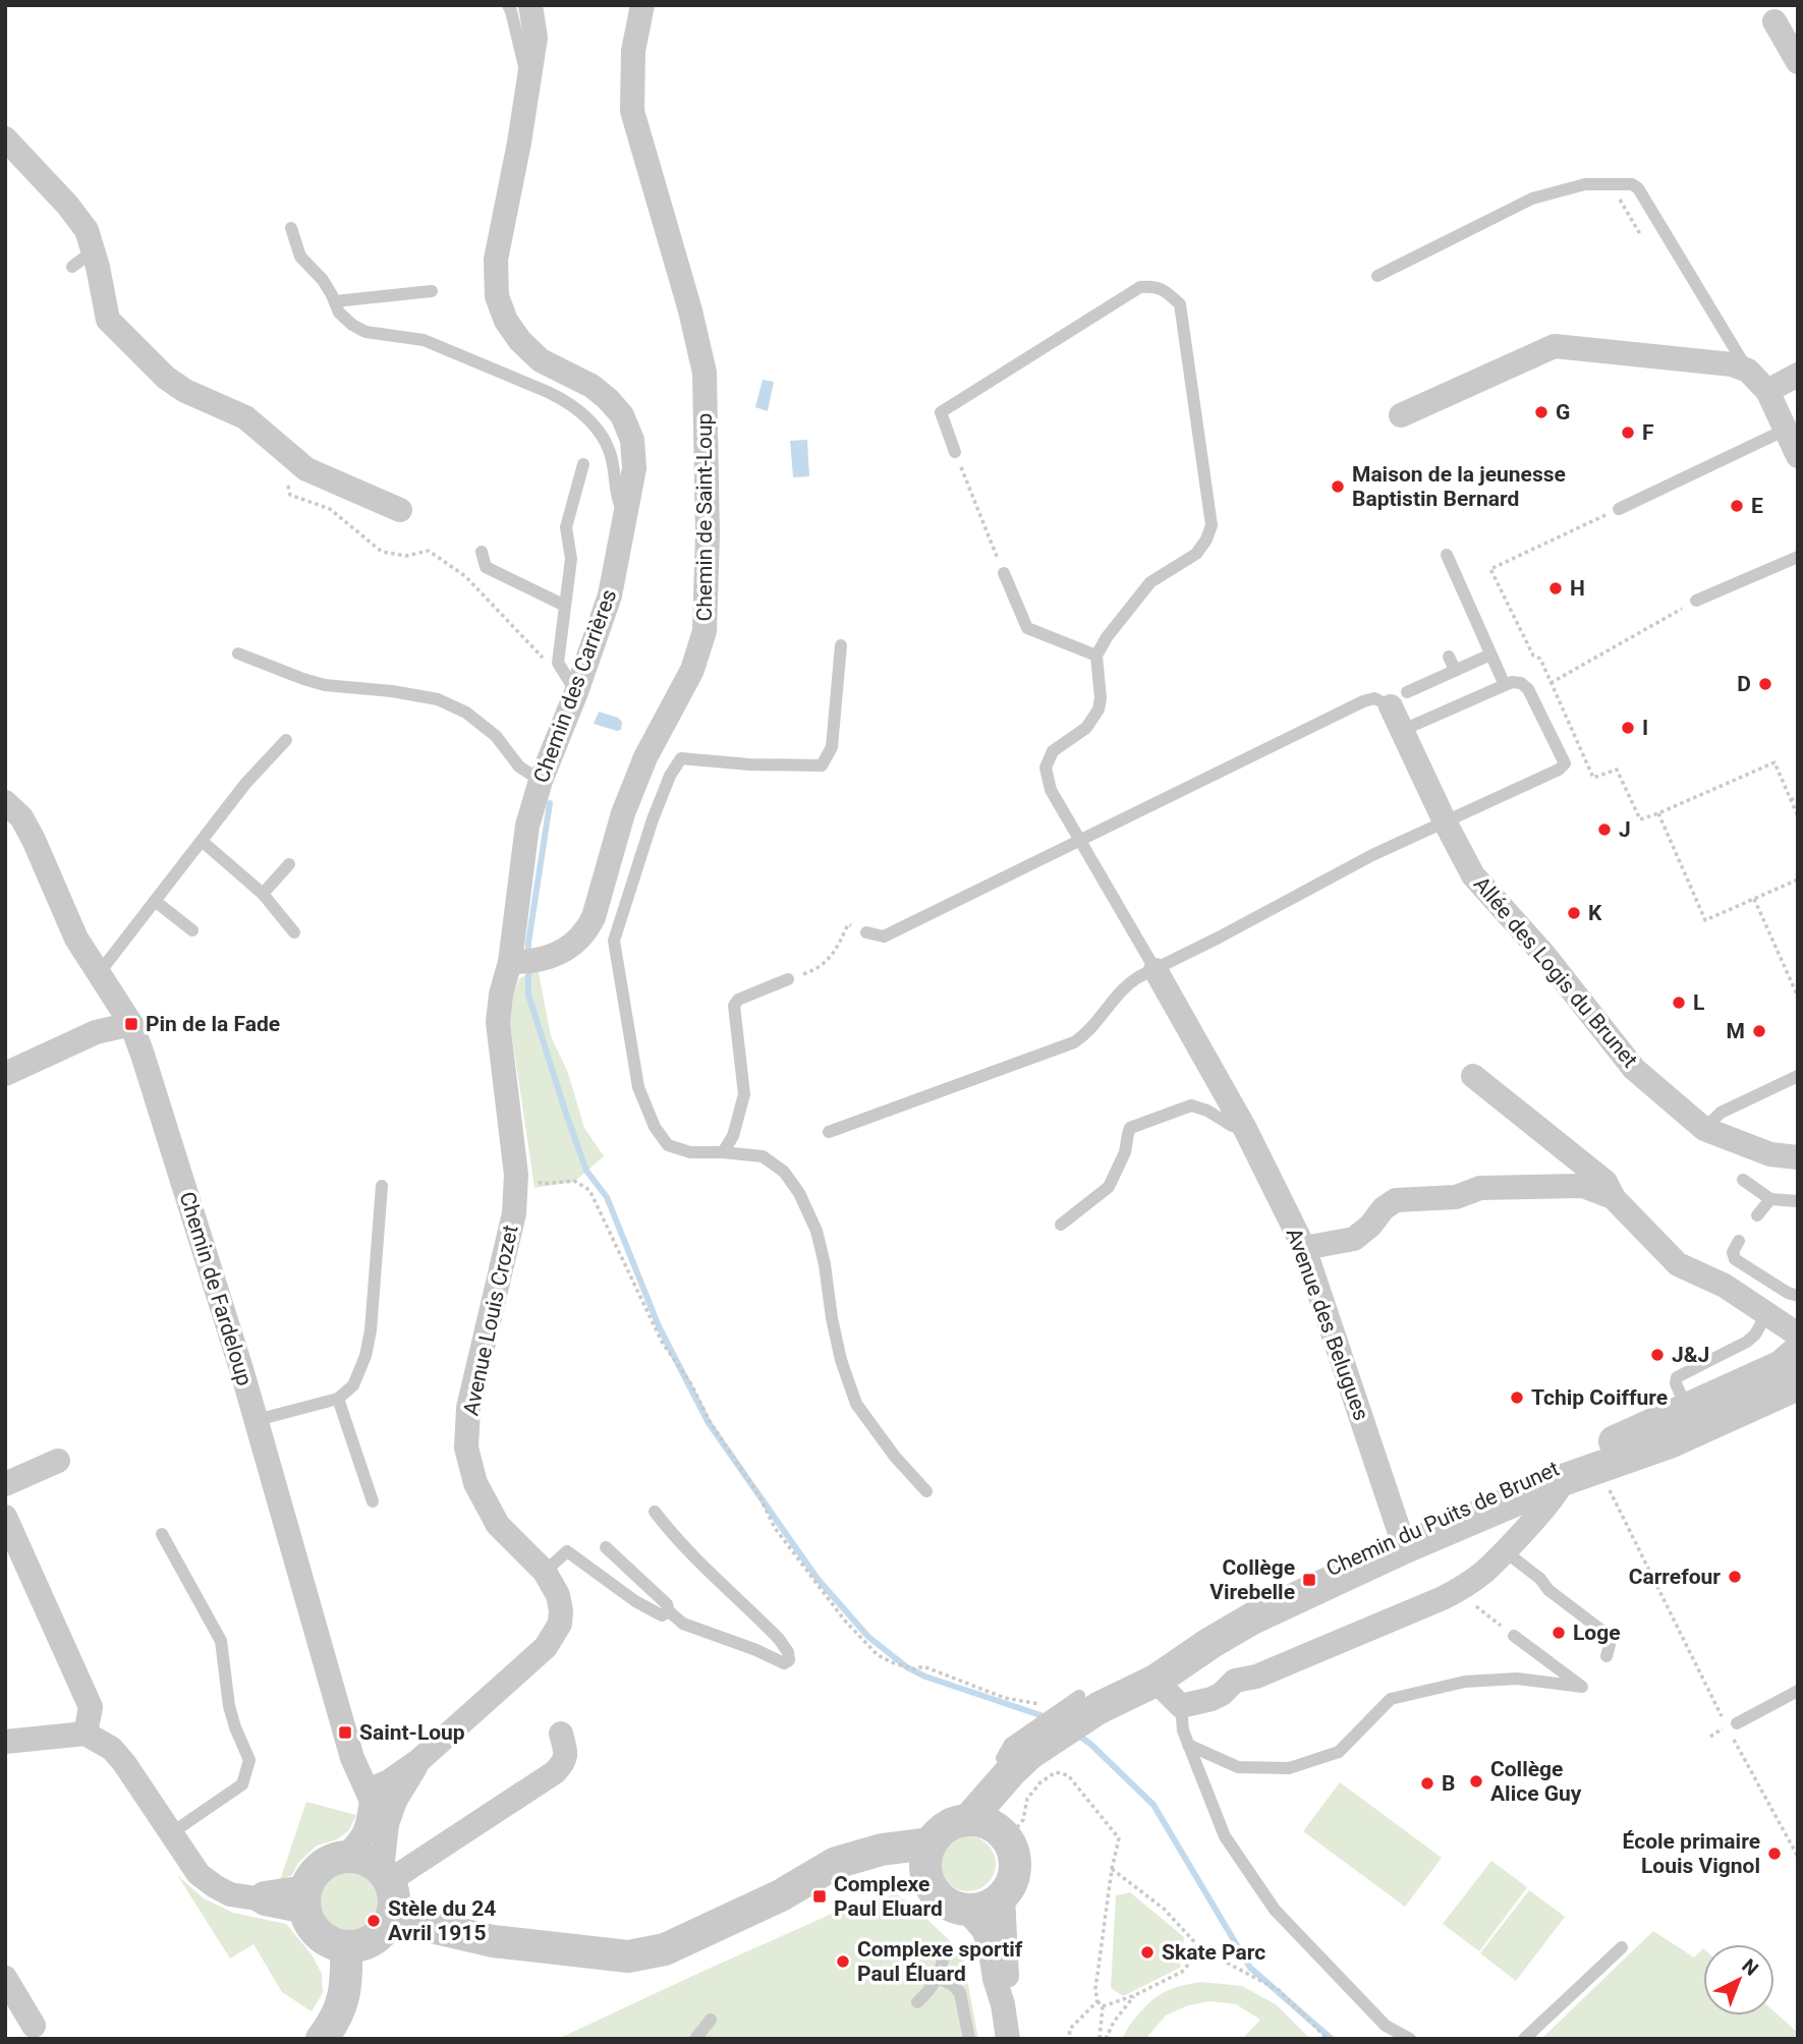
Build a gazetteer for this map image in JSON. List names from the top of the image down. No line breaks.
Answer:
{"streets":{"street":["Chemin de Saint-Loup","Chemin des Carrières","Allée des Logis du Brunet","Chemin de Fardeloup","Avenue Louis Crozet","Avenue des Belugues","Chemin du Puits de Brunet"]},"crossings":[["Chemin des Carrières","Avenue Louis Crozet"],["Avenue des Belugues","Chemin du Puits de Brunet"]],"places":{"other":["G","F","Maison de la jeunesse Baptistin Bernard","E","H","D","I","J","K","L","M","J&J","Tchip Coiffure","Carrefour","Loge","Collège Alice Guy","B","École primaire Louis Vignol","Stèle du 24 Avril 1915","Skate Parc","Complexe sportif Paul Éluard"],"transit":["Pin de la Fade","Collège Virebelle","Saint-Loup","Complexe Paul Eluard"]},"north":"top right"}
